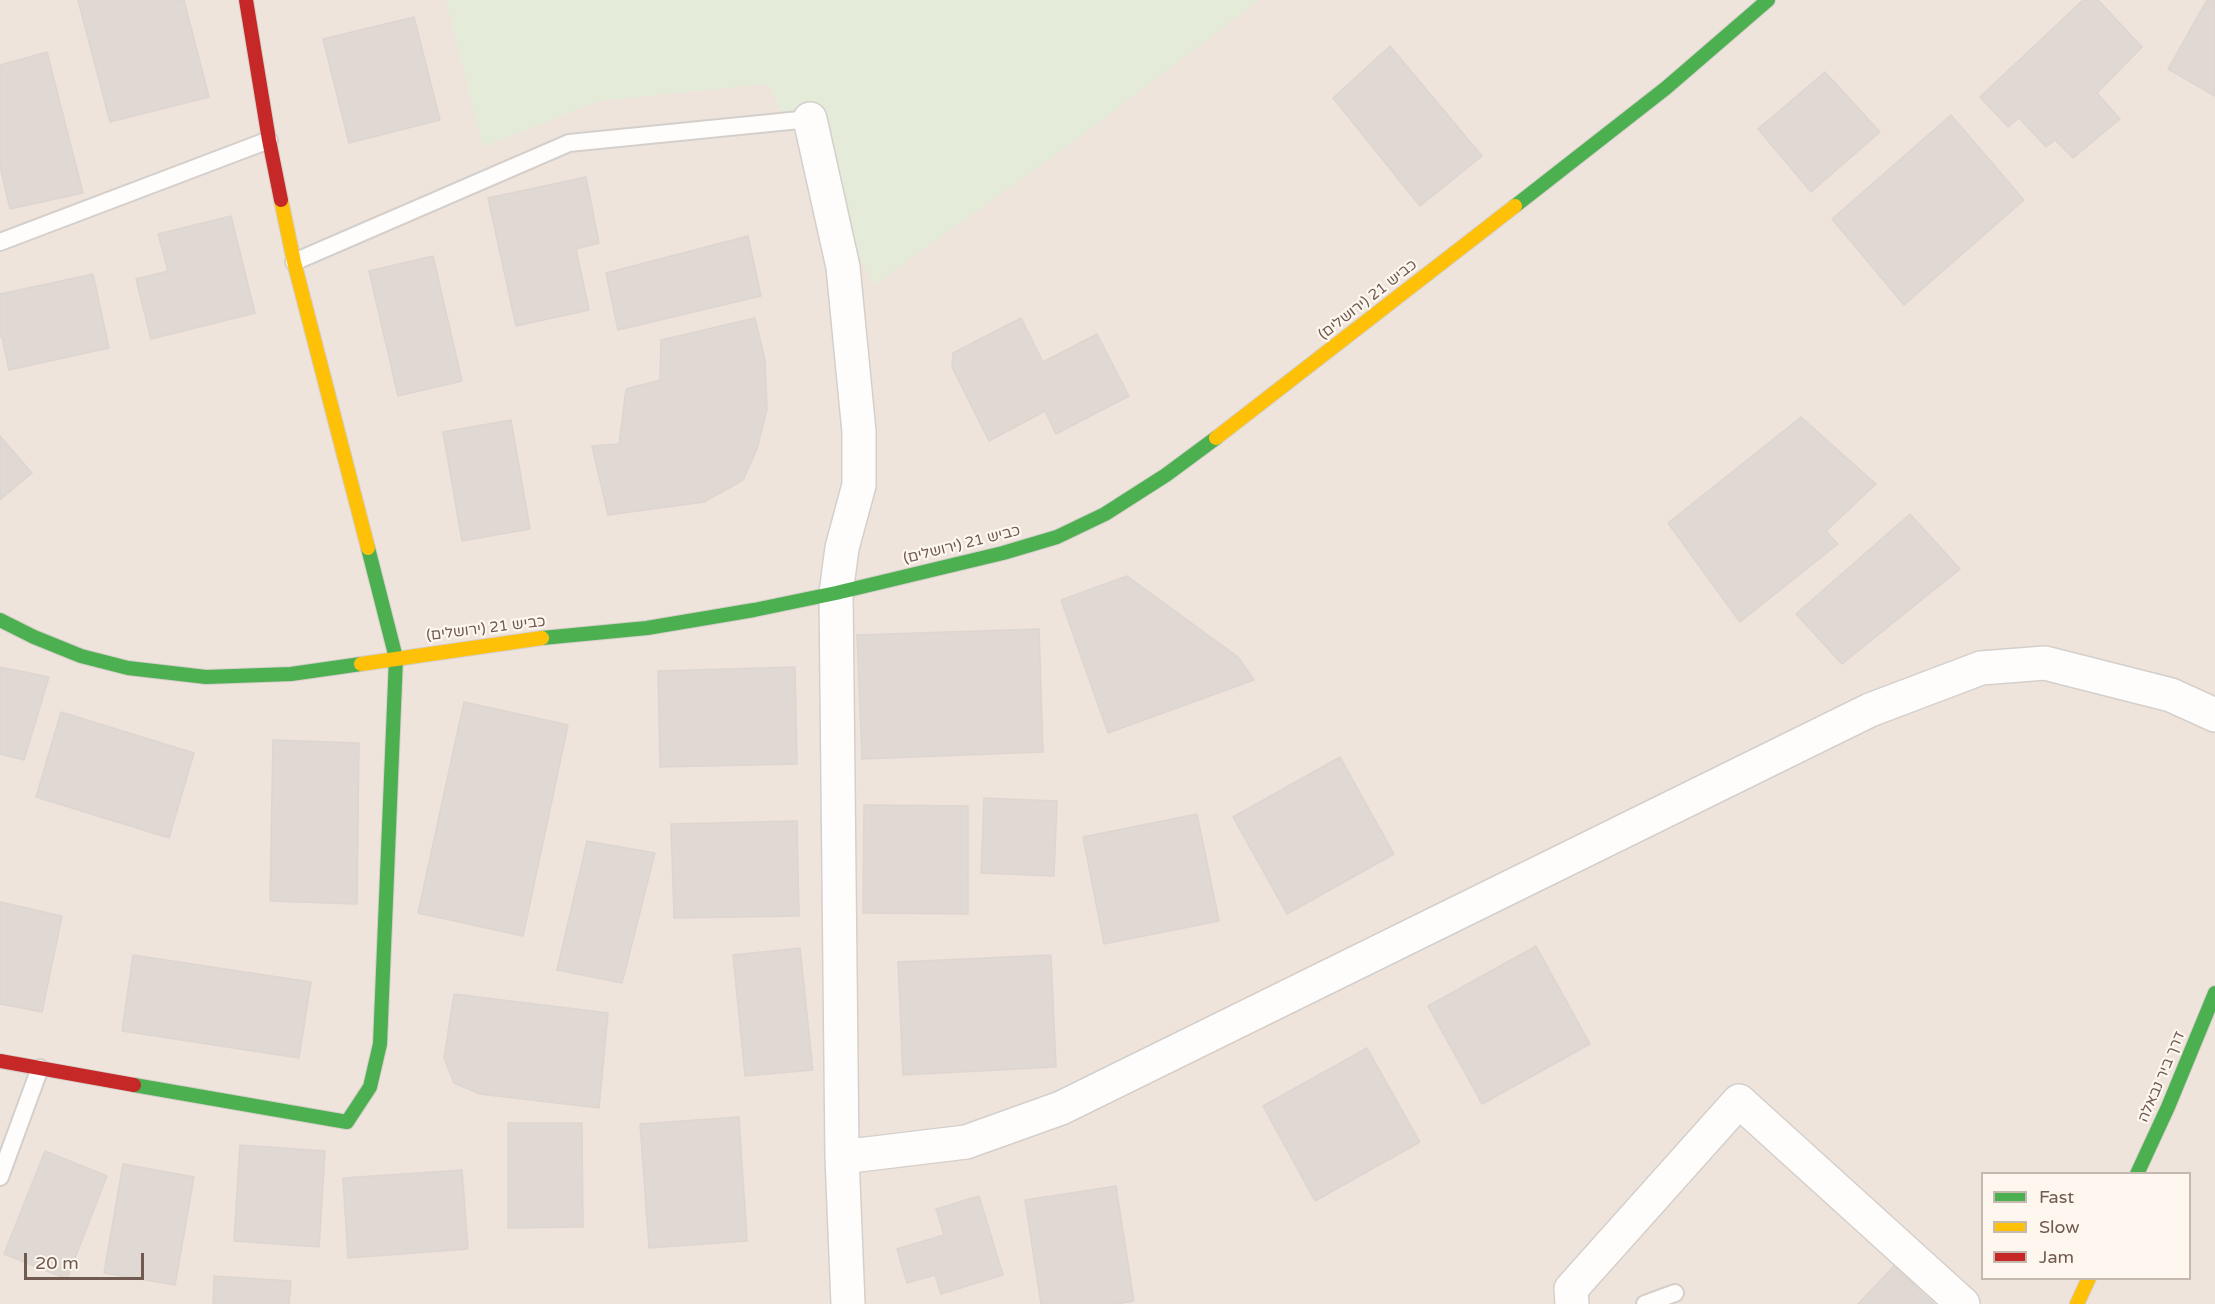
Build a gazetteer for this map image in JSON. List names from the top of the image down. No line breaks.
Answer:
{"streets":{"main road":["כביש 21 (ירושלים)","דרך ביר נבאלה"]},"legend":["Fast","Slow","Jam"],"scale_bar":"20 m"}
